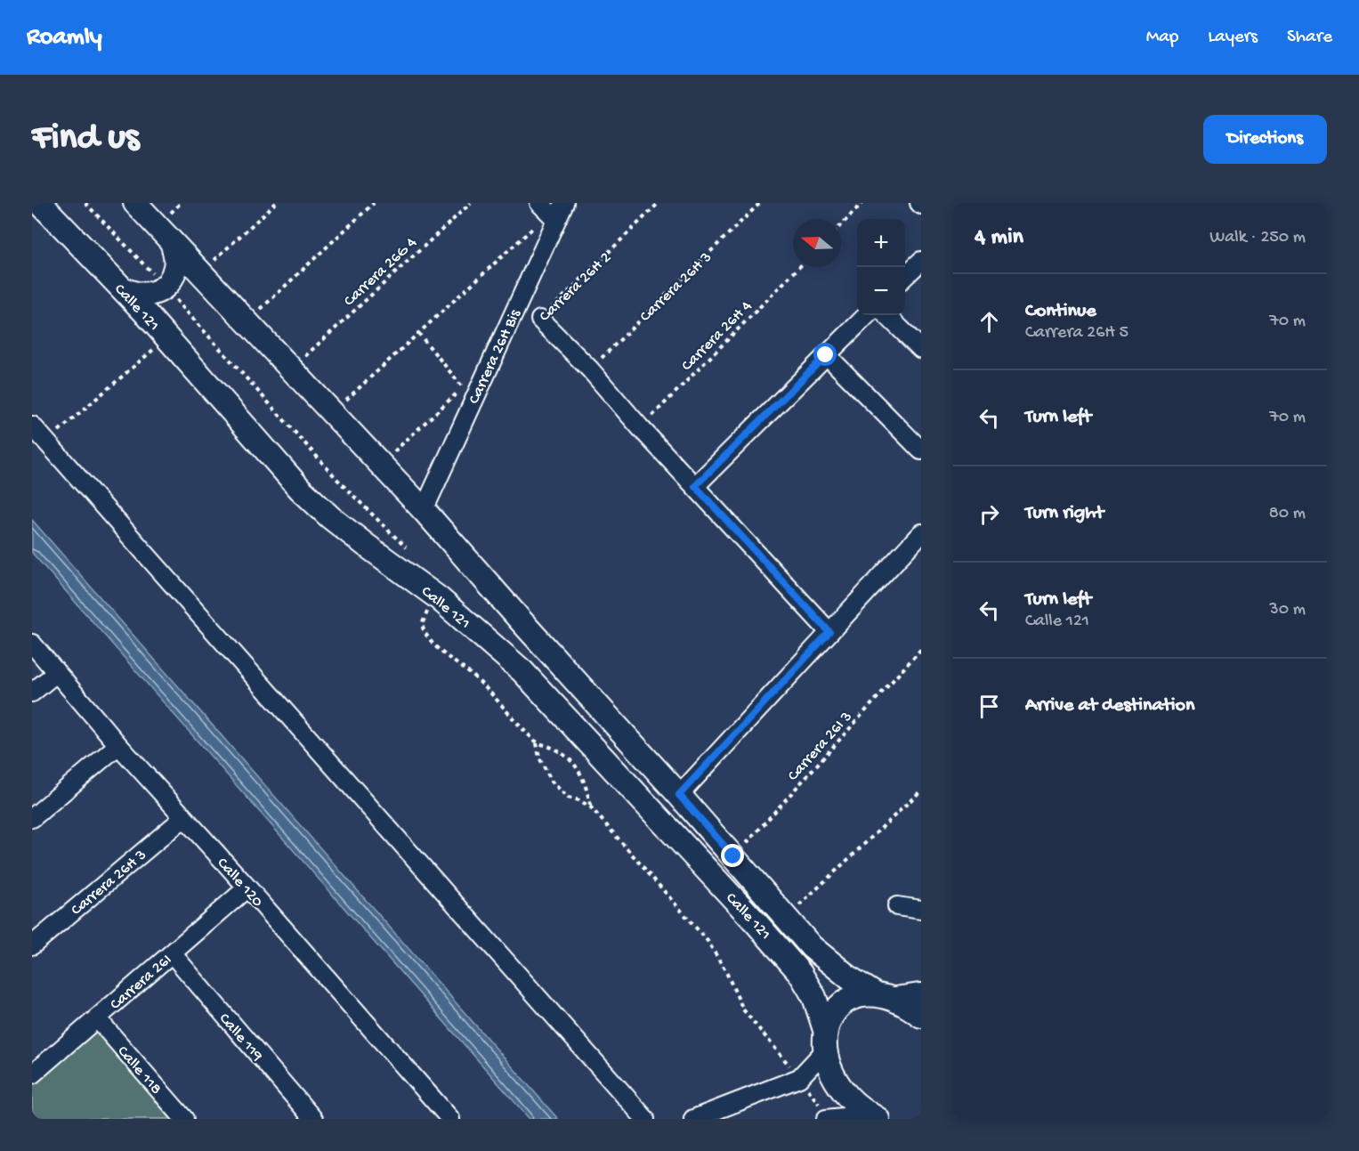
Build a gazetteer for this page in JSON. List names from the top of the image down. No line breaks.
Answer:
{"streets":{"main road":["Calle 121"],"street":["Carrera 26H 3","Carrera 26H Bis","Calle 120","Carrera 26I","Calle 119","Calle 118"],"path":["Carrera 26G 4","Carrera 26H 2","Carrera 26H 4","Carrera 26I 3"]},"crossings":[["Carrera 26H 3","Calle 120"],["Calle 121","Carrera 26H Bis"],["Calle 121","Carrera 26I 3"],["Calle 120","Carrera 26I"],["Carrera 26I","Calle 119"],["Carrera 26I","Calle 118"]],"north":"left","page":{"header":"Roamly","nav":["Map","Layers","Share"],"buttons":"Directions","title":"Find us","heading":["4 min","Walk · 250 m"],"map_buttons":["+","−"],"list":[["Continue","Carrera 26H 5","70 m"],["Turn left","70 m"],["Turn right","80 m"],["Turn left","Calle 121","30 m"],"Arrive at destination"]}}
